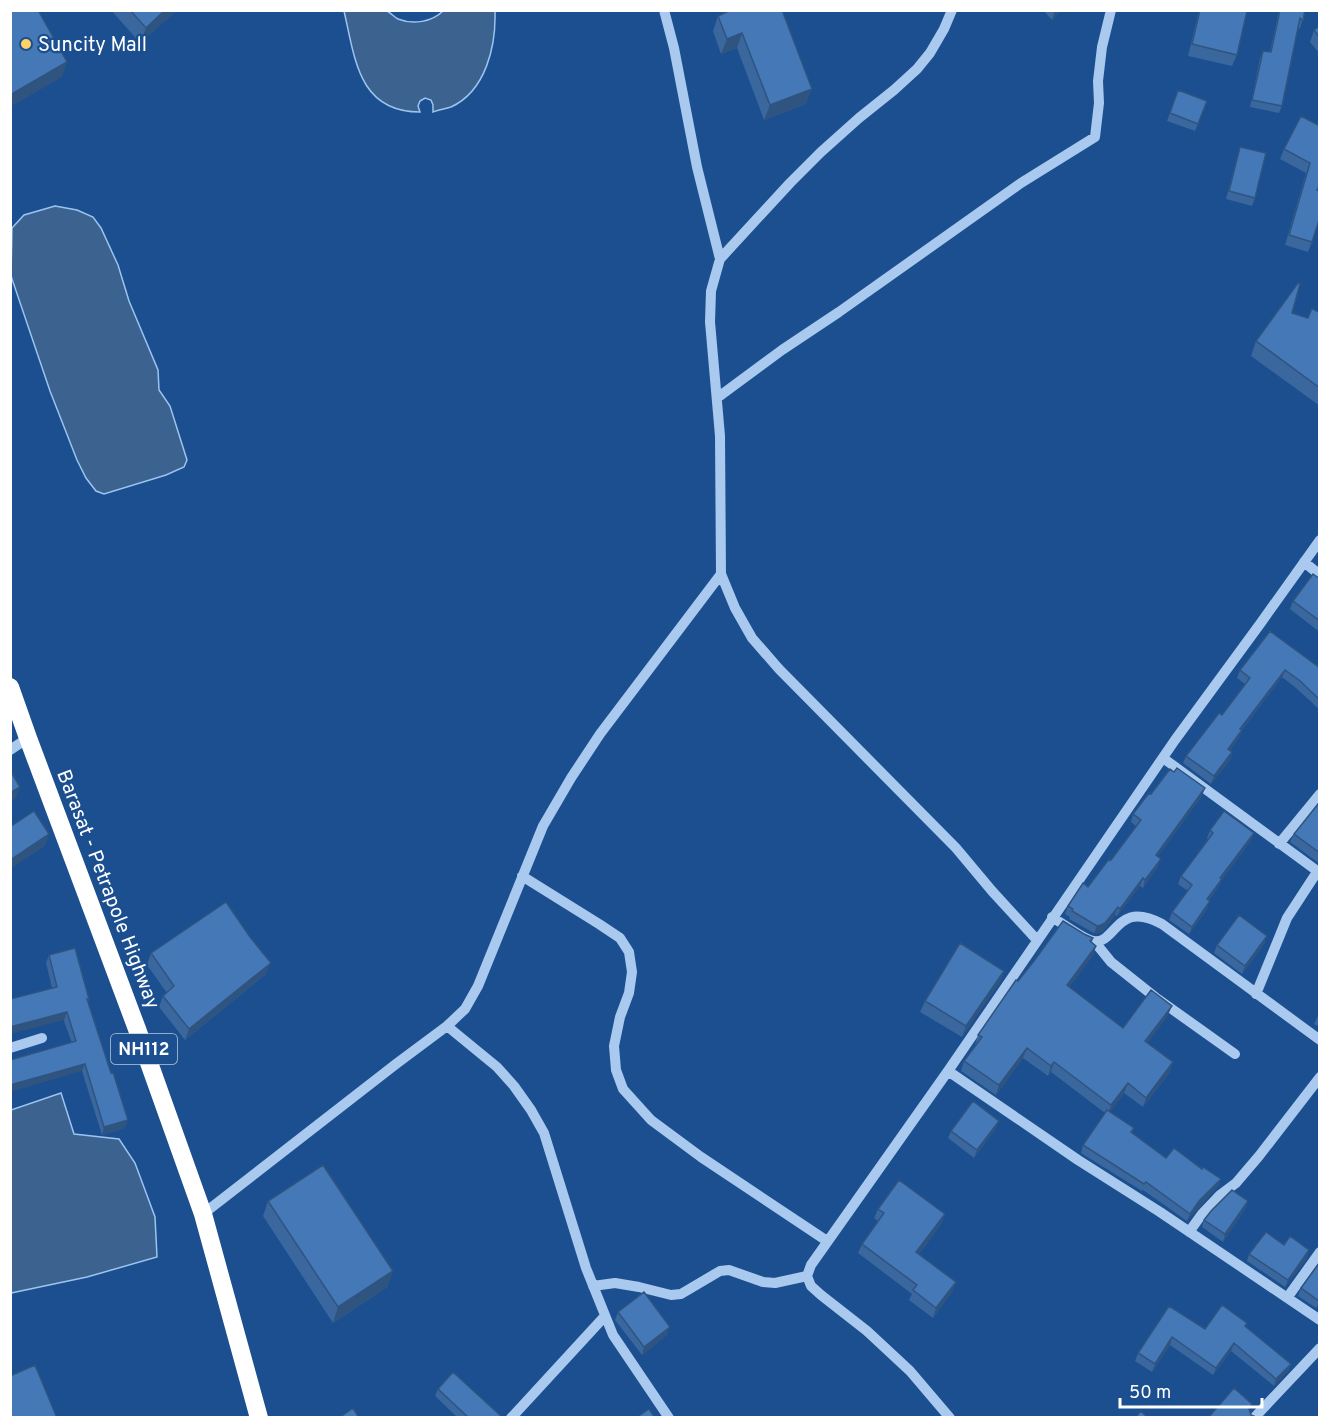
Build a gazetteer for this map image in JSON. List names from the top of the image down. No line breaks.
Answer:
{"streets":{"highway":["Barasat - Petrapole Highway","NH112"]},"places":["Suncity Mall"],"scale_bar":"50 m"}
